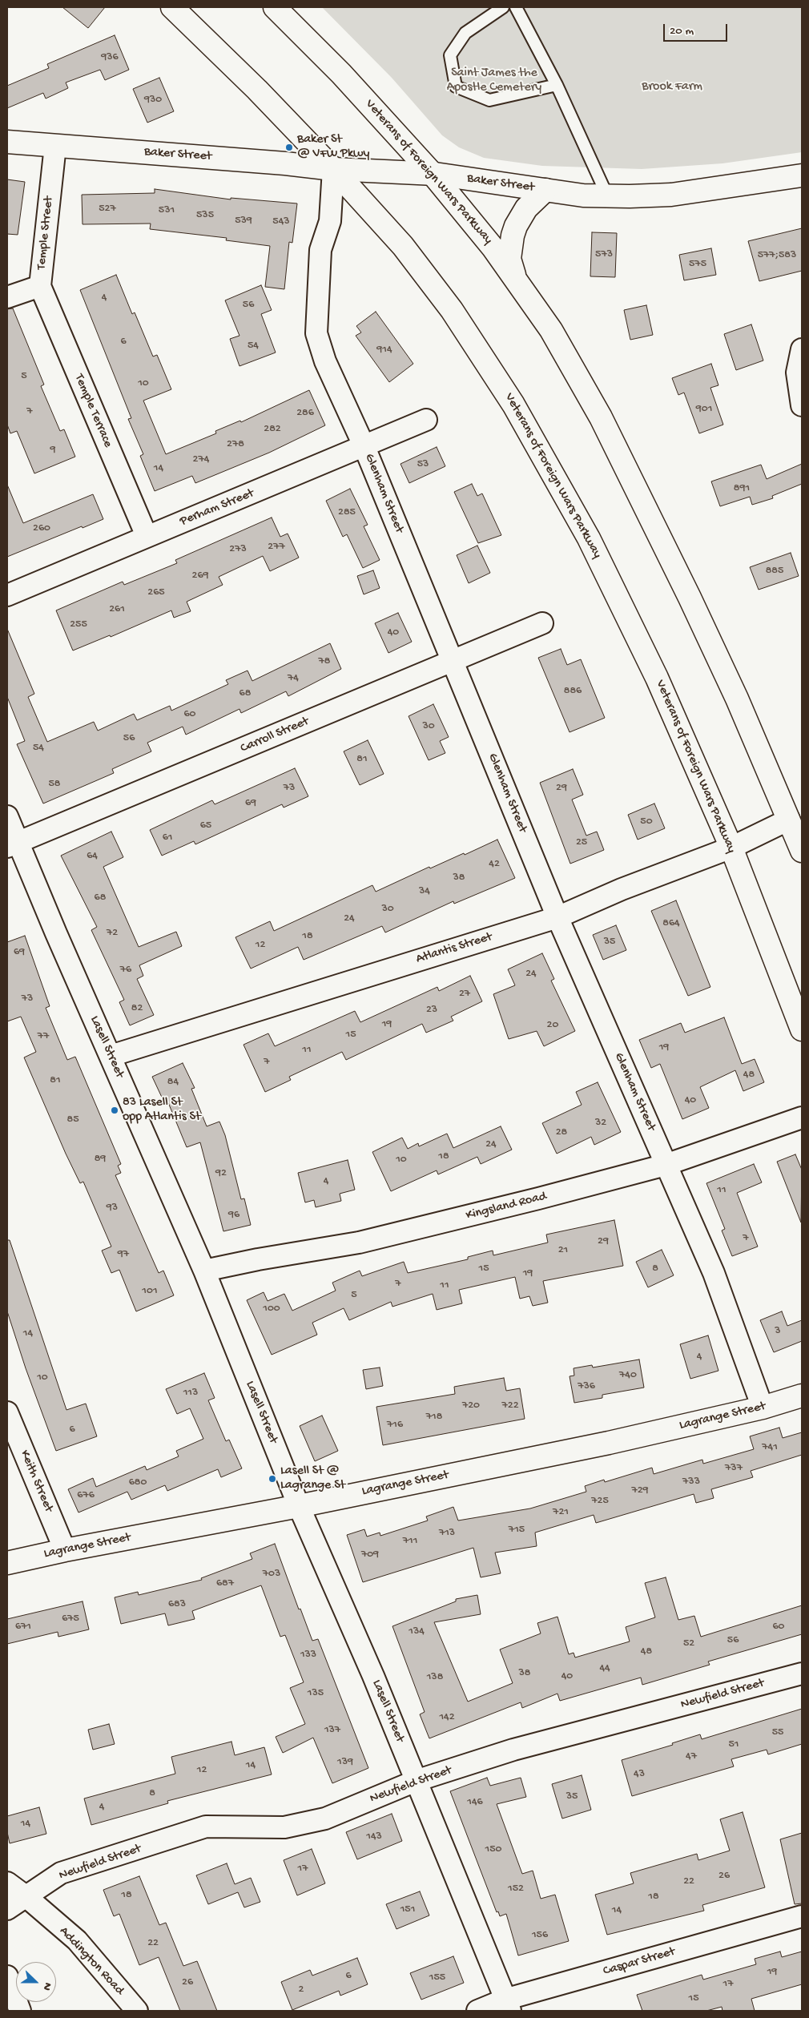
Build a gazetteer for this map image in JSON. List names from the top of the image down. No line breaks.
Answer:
{"streets":{"main road":["Baker Street","Veterans of Foreign Wars Parkway","Lagrange Street"],"street":["Temple Street","Temple Terrace","Glenham Street","Perham Street","Carroll Street","Atlantis Street","Lasell Street","Kingsland Road","Keith Street","Newfield Street","Addington Road","Caspar Street"]},"crossings":[["Baker Street","Veterans of Foreign Wars Parkway"],["Baker Street","Temple Street"],["Baker Street","Glenham Street"],["Veterans of Foreign Wars Parkway","Glenham Street"],["Veterans of Foreign Wars Parkway","Atlantis Street"],["Temple Street","Temple Terrace"],["Temple Terrace","Perham Street"],["Glenham Street","Perham Street"],["Glenham Street","Carroll Street"],["Glenham Street","Atlantis Street"],["Glenham Street","Kingsland Road"],["Glenham Street","Lagrange Street"],["Carroll Street","Lasell Street"],["Atlantis Street","Lasell Street"],["Lasell Street","Kingsland Road"],["Lasell Street","Lagrange Street"],["Lasell Street","Newfield Street"],["Lasell Street","Caspar Street"],["Lagrange Street","Keith Street"],["Newfield Street","Addington Road"]],"parks":["Saint James the Apostle Cemetery","Brook Farm"],"places":["Baker St @ VFW Pkwy","83 Lasell St opp Atlantis St","Lasell St @ Lagrange St"],"house_numbers":["936","930","527","531","535","539","543","573","577;583","575","4","56","6","54","914","5","10","901","7","286","282","278","9","274","53","14","891","285","260","277","273","885","269","265","261","255","40","78","74","886","68","60","30","56","54","81","58","73","29","69","50","65","61","25","64","42","38","34","68","30","24","864","72","18","35","12","69","76","24","27","73","82","23","19","20","15","77","19","11","7","48","81","84","40","85","32","28","24","18","89","10","92","4","11","93","96","7","29","21","97","15","8","19","7","11","101","5","100","3","14","4","740","10","736","113","720","722","718","716","6","741","737","733","680","729","676","725","721","715","713","711","709","703","687","683","675","671","60","134","56","52","48","133","44","38","40","138","135","142","137","55","51","47","139","14","12","43","8","35","146","4","14","143","150","17","26","22","152","18","18","151","14","156","22","19","6","155","26","17","2","15"],"scale_bar":"20 m","north":"right"}
